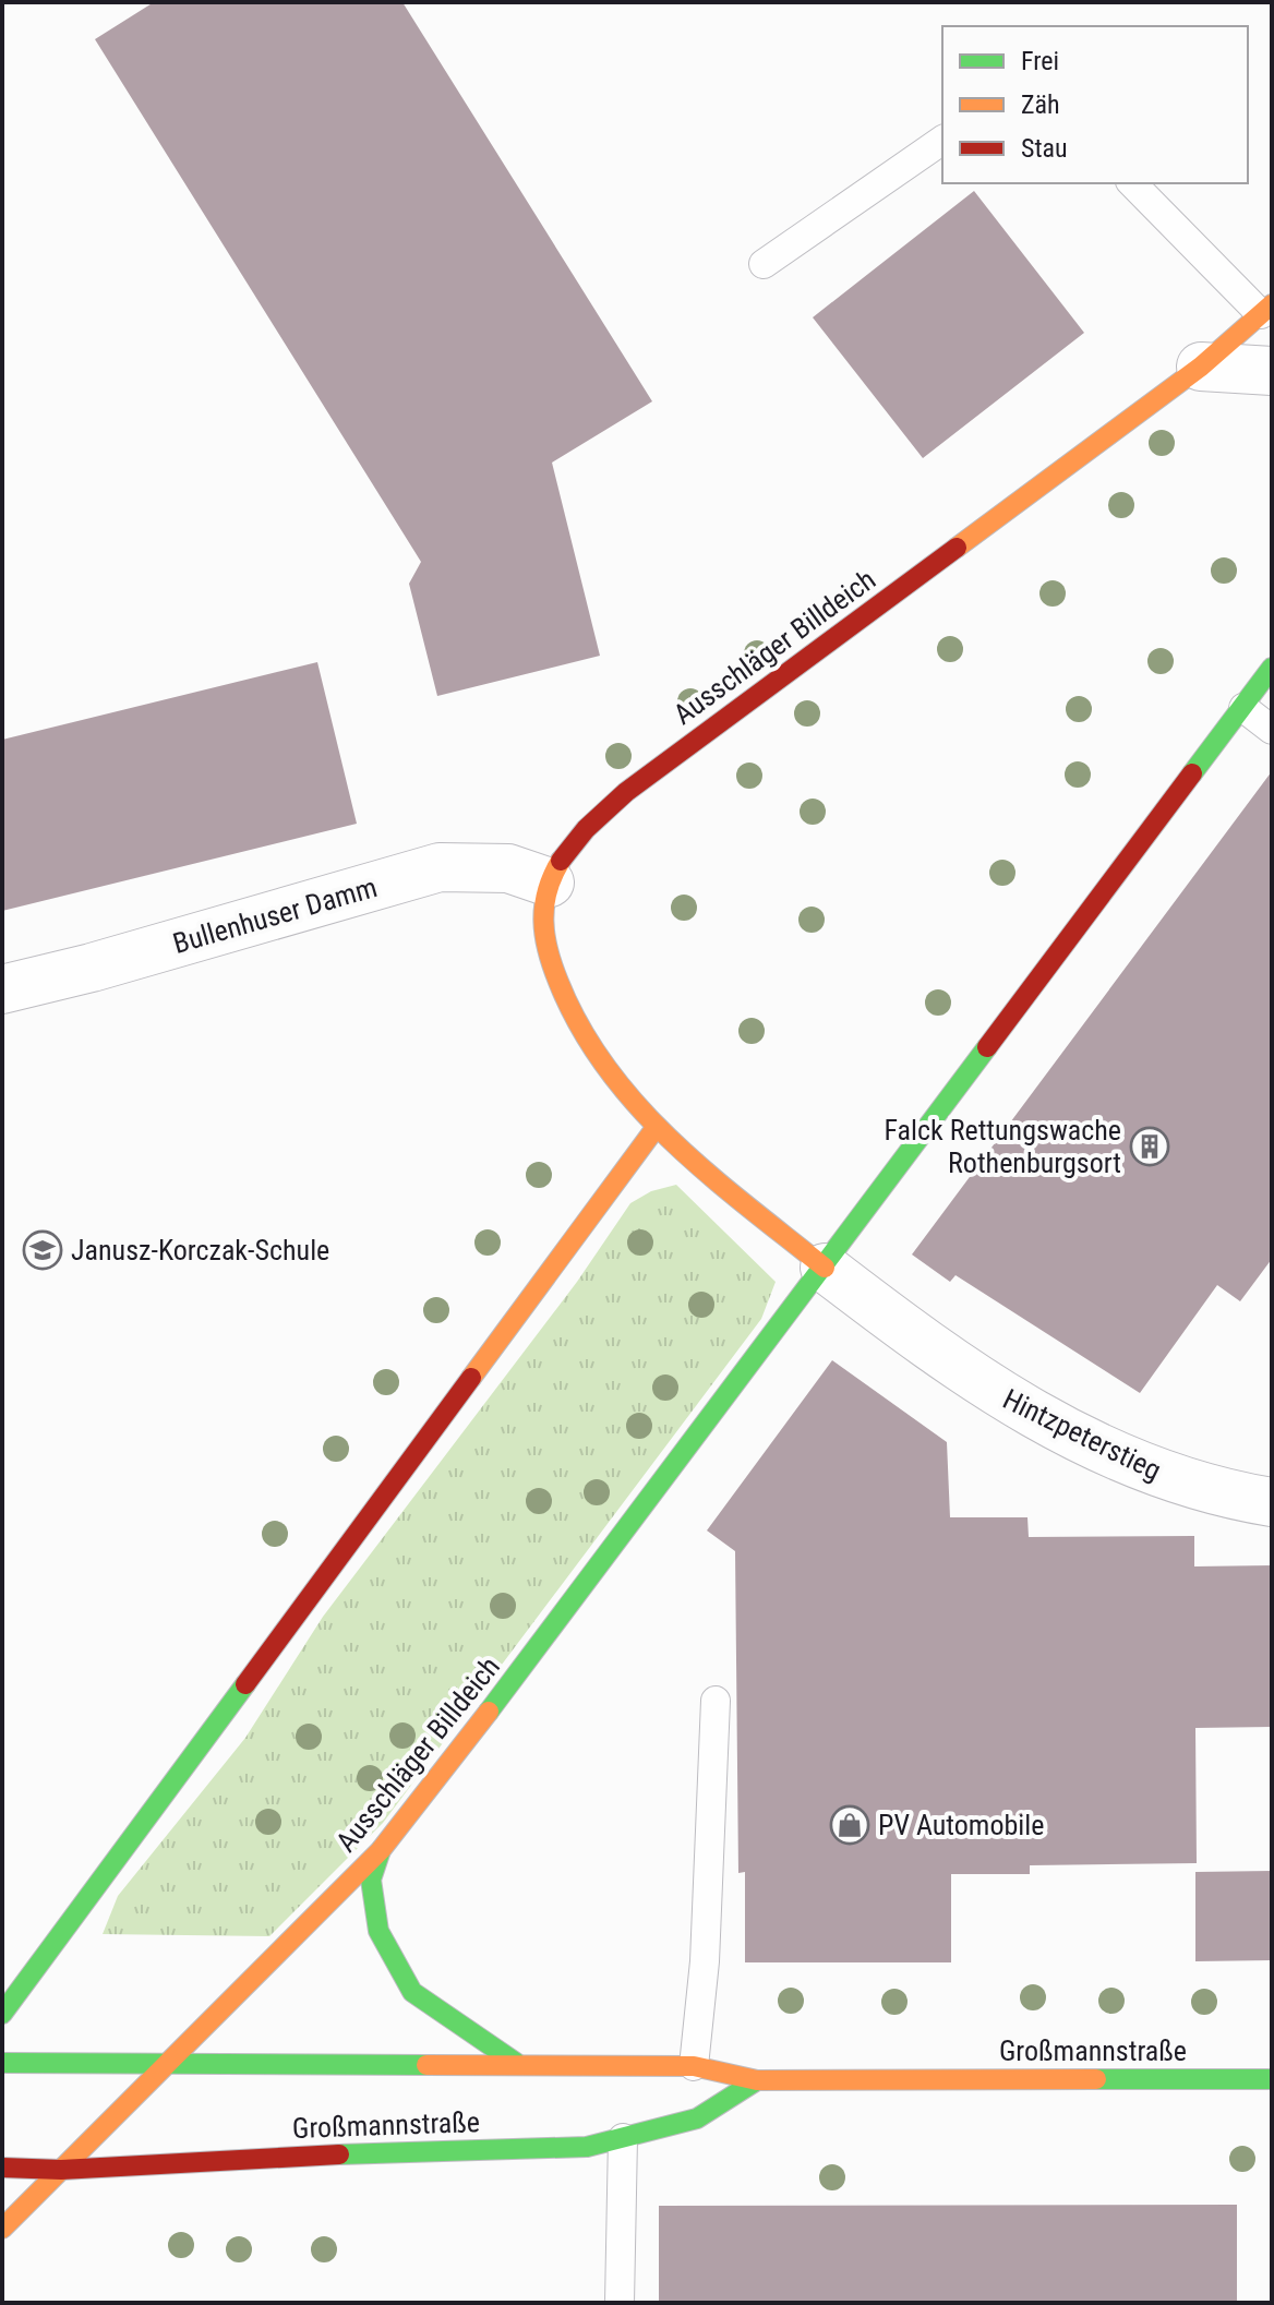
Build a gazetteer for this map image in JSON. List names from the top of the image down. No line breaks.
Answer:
{"streets":{"street":["Ausschläger Billdeich","Bullenhuser Damm","Hintzpeterstieg","Großmannstraße"]},"crossings":[["Ausschläger Billdeich","Bullenhuser Damm"],["Ausschläger Billdeich","Hintzpeterstieg"],["Ausschläger Billdeich","Großmannstraße"]],"places":{"building":["Falck Rettungswache Rothenburgsort"],"school or university":["Janusz-Korczak-Schule"],"shop":["PV Automobile"]},"legend":["Frei","Zäh","Stau"]}
